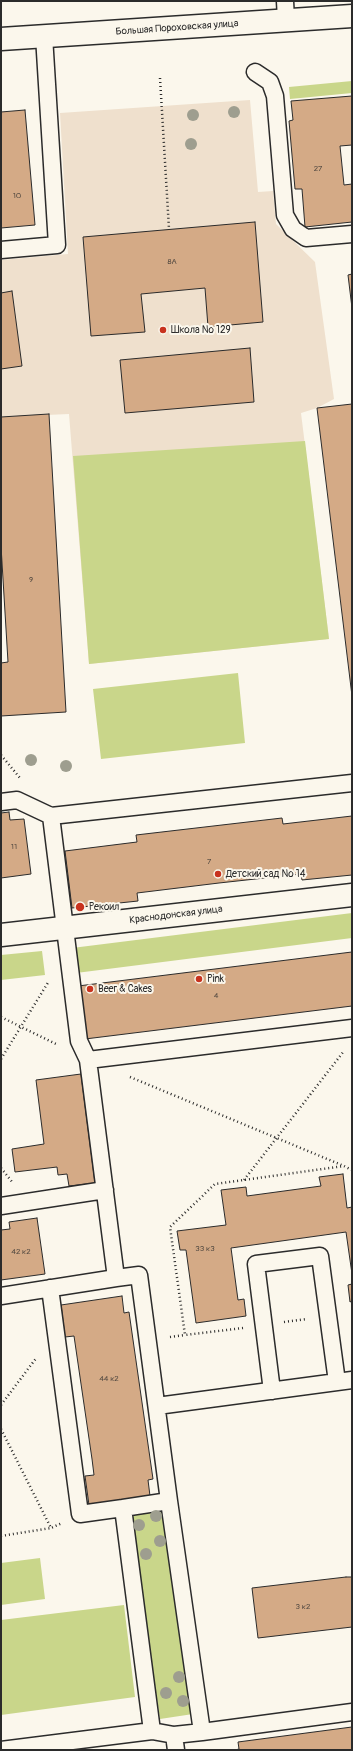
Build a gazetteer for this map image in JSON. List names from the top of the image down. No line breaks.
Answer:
{"streets":{"street":["Большая Пороховская улица","Краснодонская улица"]},"places":["Школа № 129","Детский сад № 14","Рекоил","Pink","Beer & Cakes"],"house_numbers":["27","10","8А","9","11","7","4","33 к3","42 к2","44 к2","3 к2"]}
